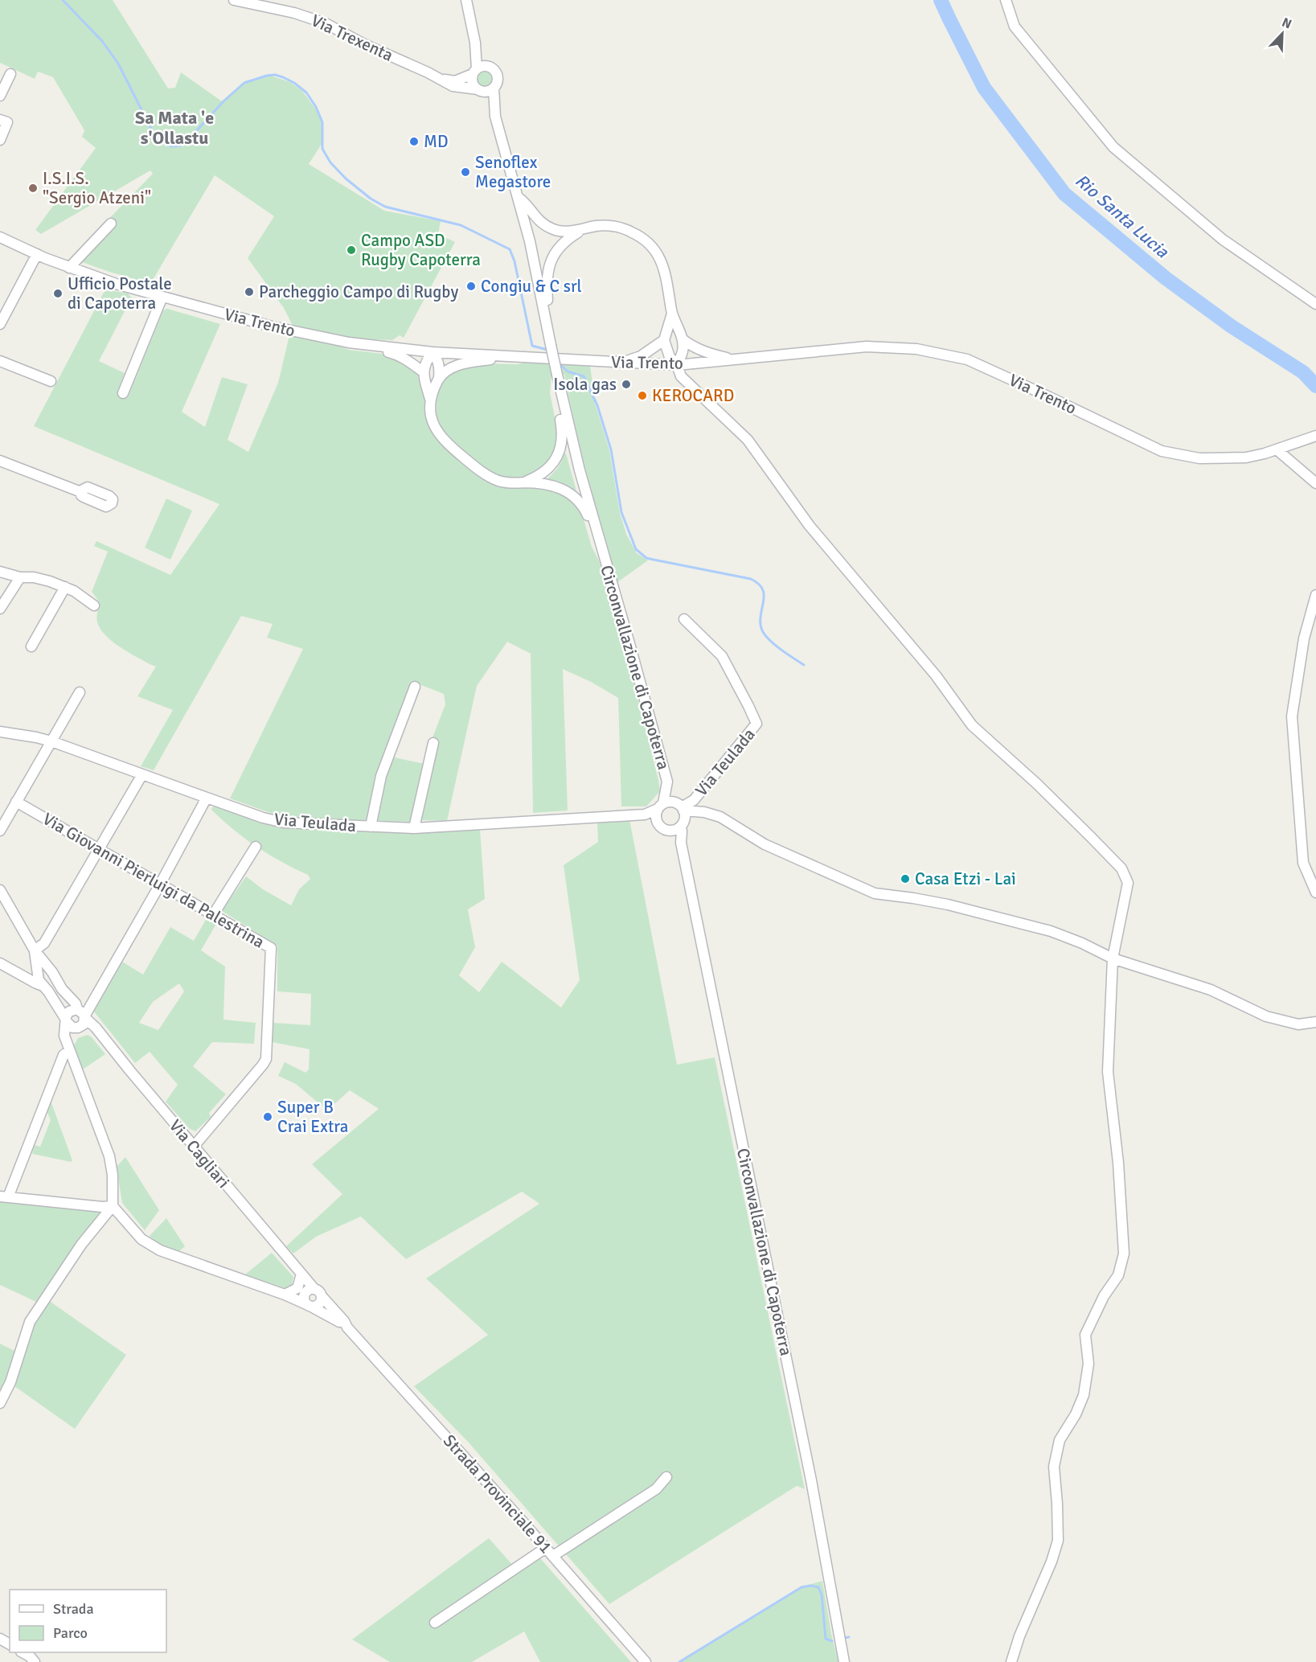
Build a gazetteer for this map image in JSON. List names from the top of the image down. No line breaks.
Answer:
{"streets":{"street":["Via Trexenta","Via Trento","Circonvallazione di Capoterra","Via Teulada","Via Giovanni Pierluigi da Palestrina","Via Cagliari","Strada Provinciale 91"]},"crossings":[["Circonvallazione di Capoterra","Via Teulada"],["Via Giovanni Pierluigi da Palestrina","Via Cagliari"]],"districts":["Sa Mata 'e s'Ollastu"],"water":["Rio Santa Lucia"],"places":["MD","Senoflex Megastore","I.S.I.S. \"Sergio Atzeni\"","Campo ASD Rugby Capoterra","Congiu & C srl","Parcheggio Campo di Rugby","Ufficio Postale di Capoterra","Isola gas","KEROCARD","Casa Etzi - Lai","Super B Crai Extra"],"legend":["Strada","Parco"],"north":"top right"}
